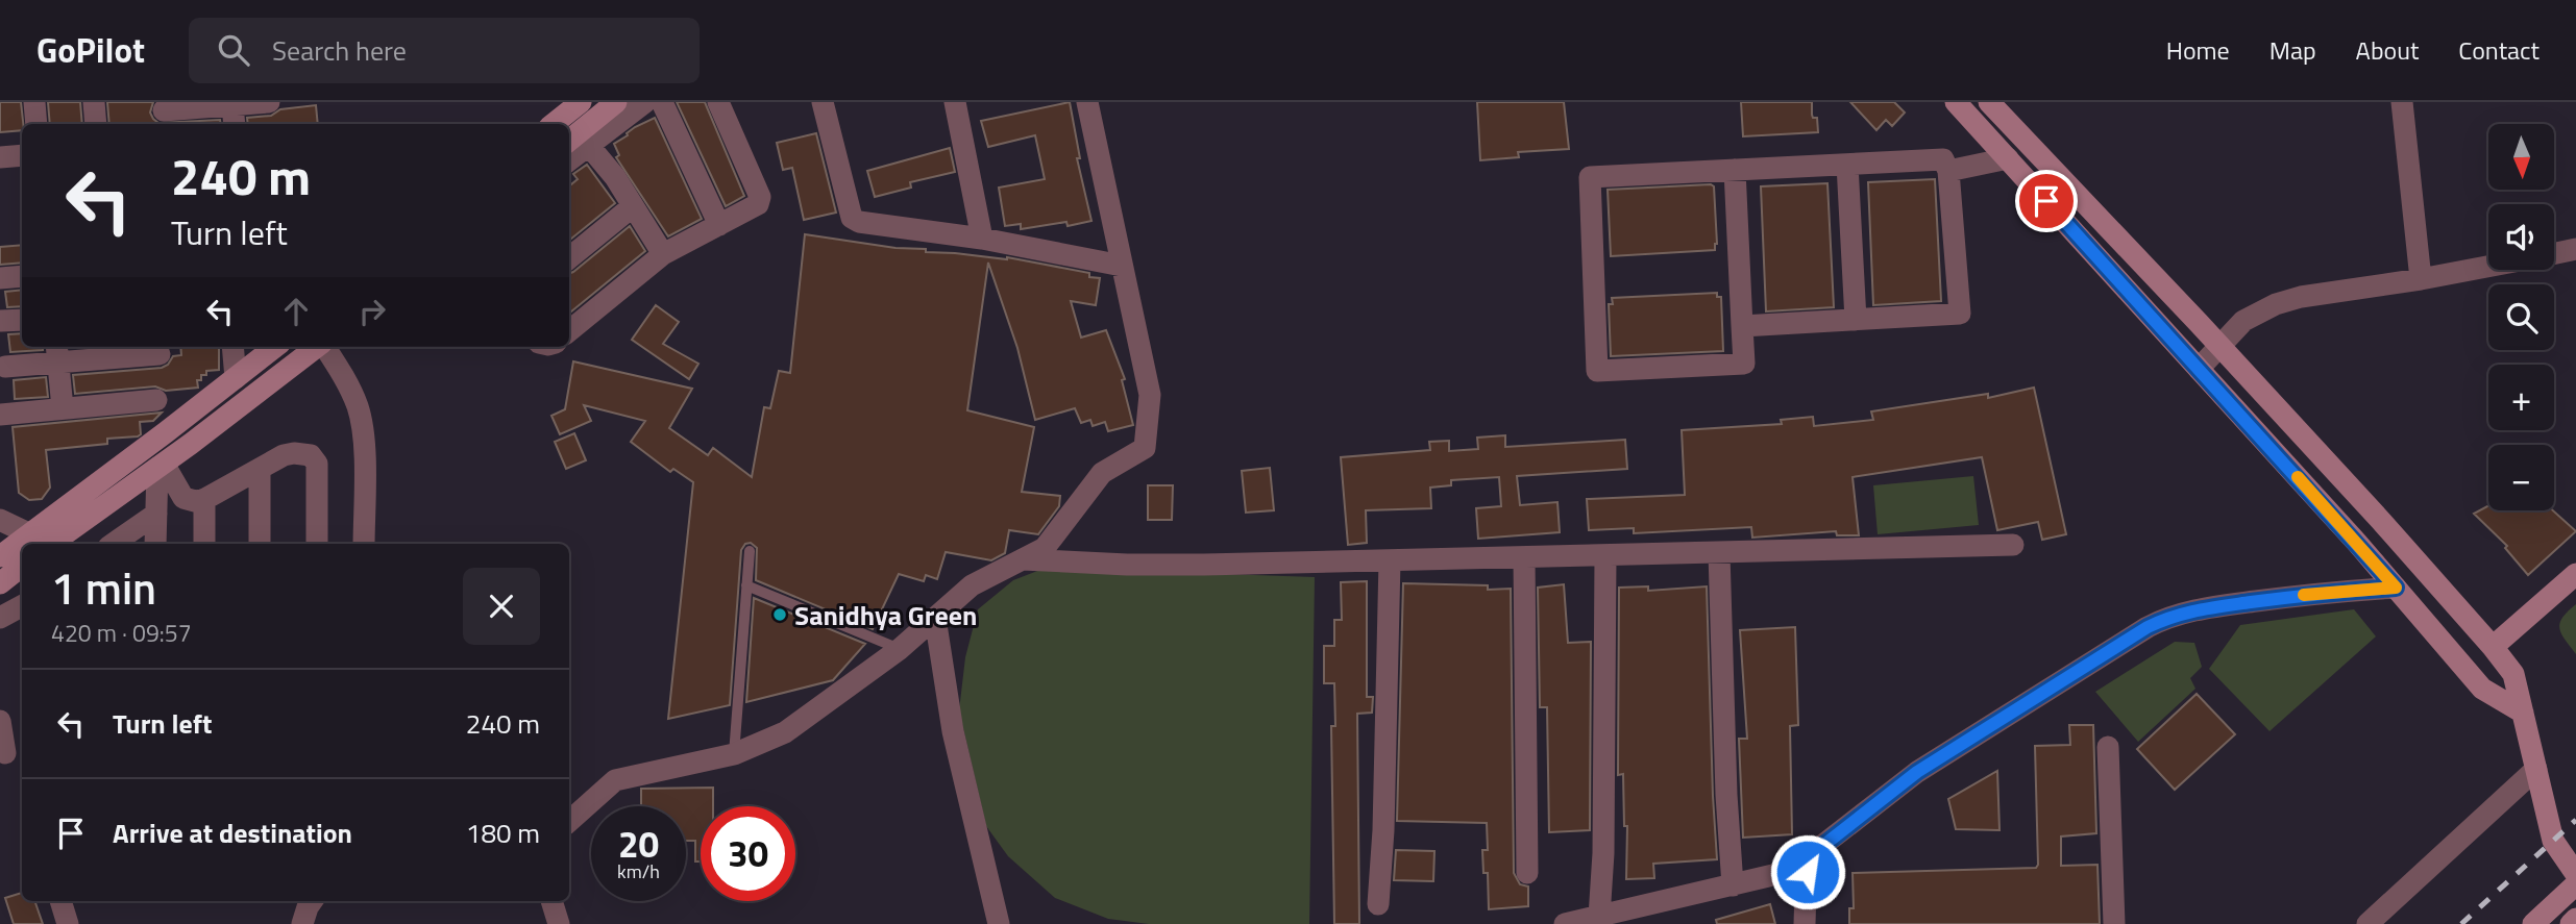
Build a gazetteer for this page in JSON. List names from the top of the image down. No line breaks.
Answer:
{"places":["Sanidhya Green"],"north":"bottom","page":{"header":"GoPilot","search":"Search here","nav":["Home","Map","About","Contact"],"map_buttons":["+","−"],"turn":["240 m","Turn left"],"heading":["1 min","420 m · 09:57"],"list":[{"name":"Turn left","value":"240 m"},{"name":"Arrive at destination","value":"180 m"}],"speed":"20 km/h","limit":"30"}}
